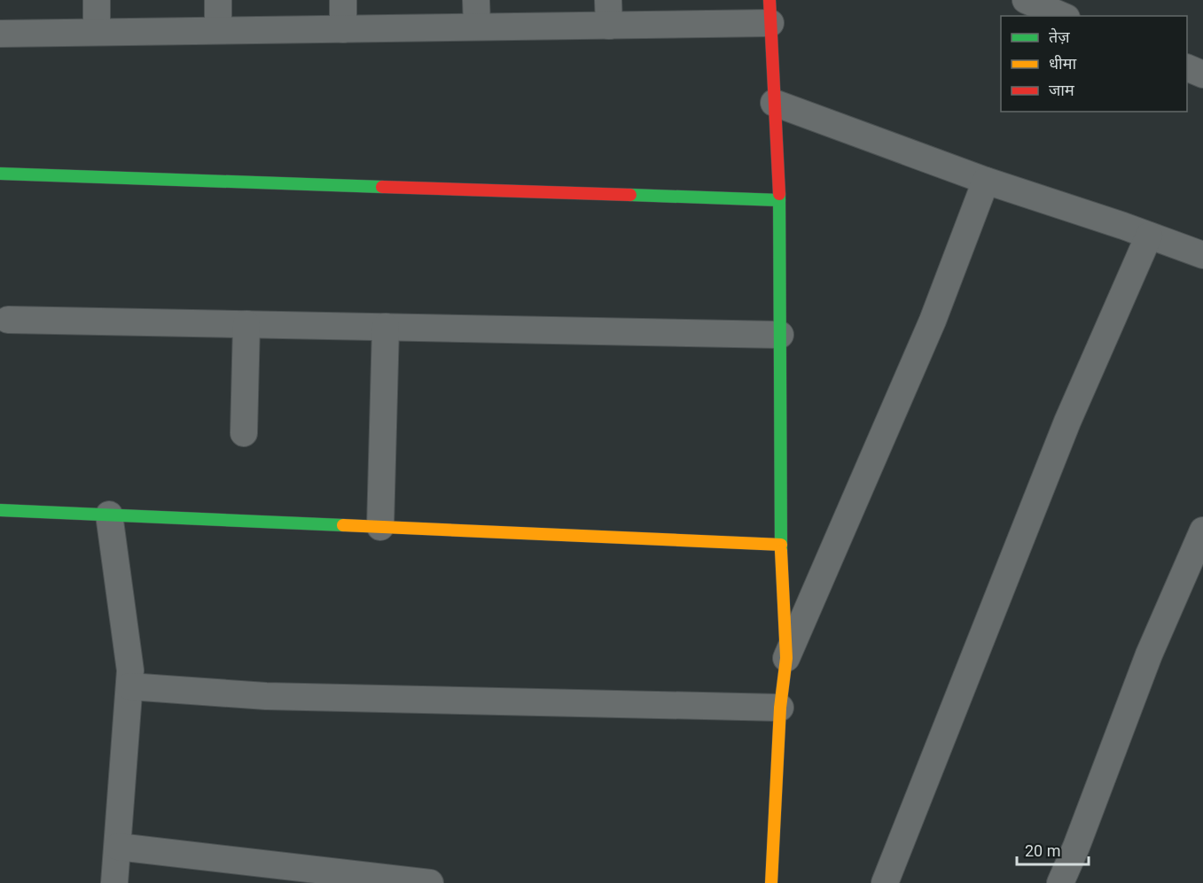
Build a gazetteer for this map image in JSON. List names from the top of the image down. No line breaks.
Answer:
{"legend":["तेज़","धीमा","जाम"],"scale_bar":"20 m"}
